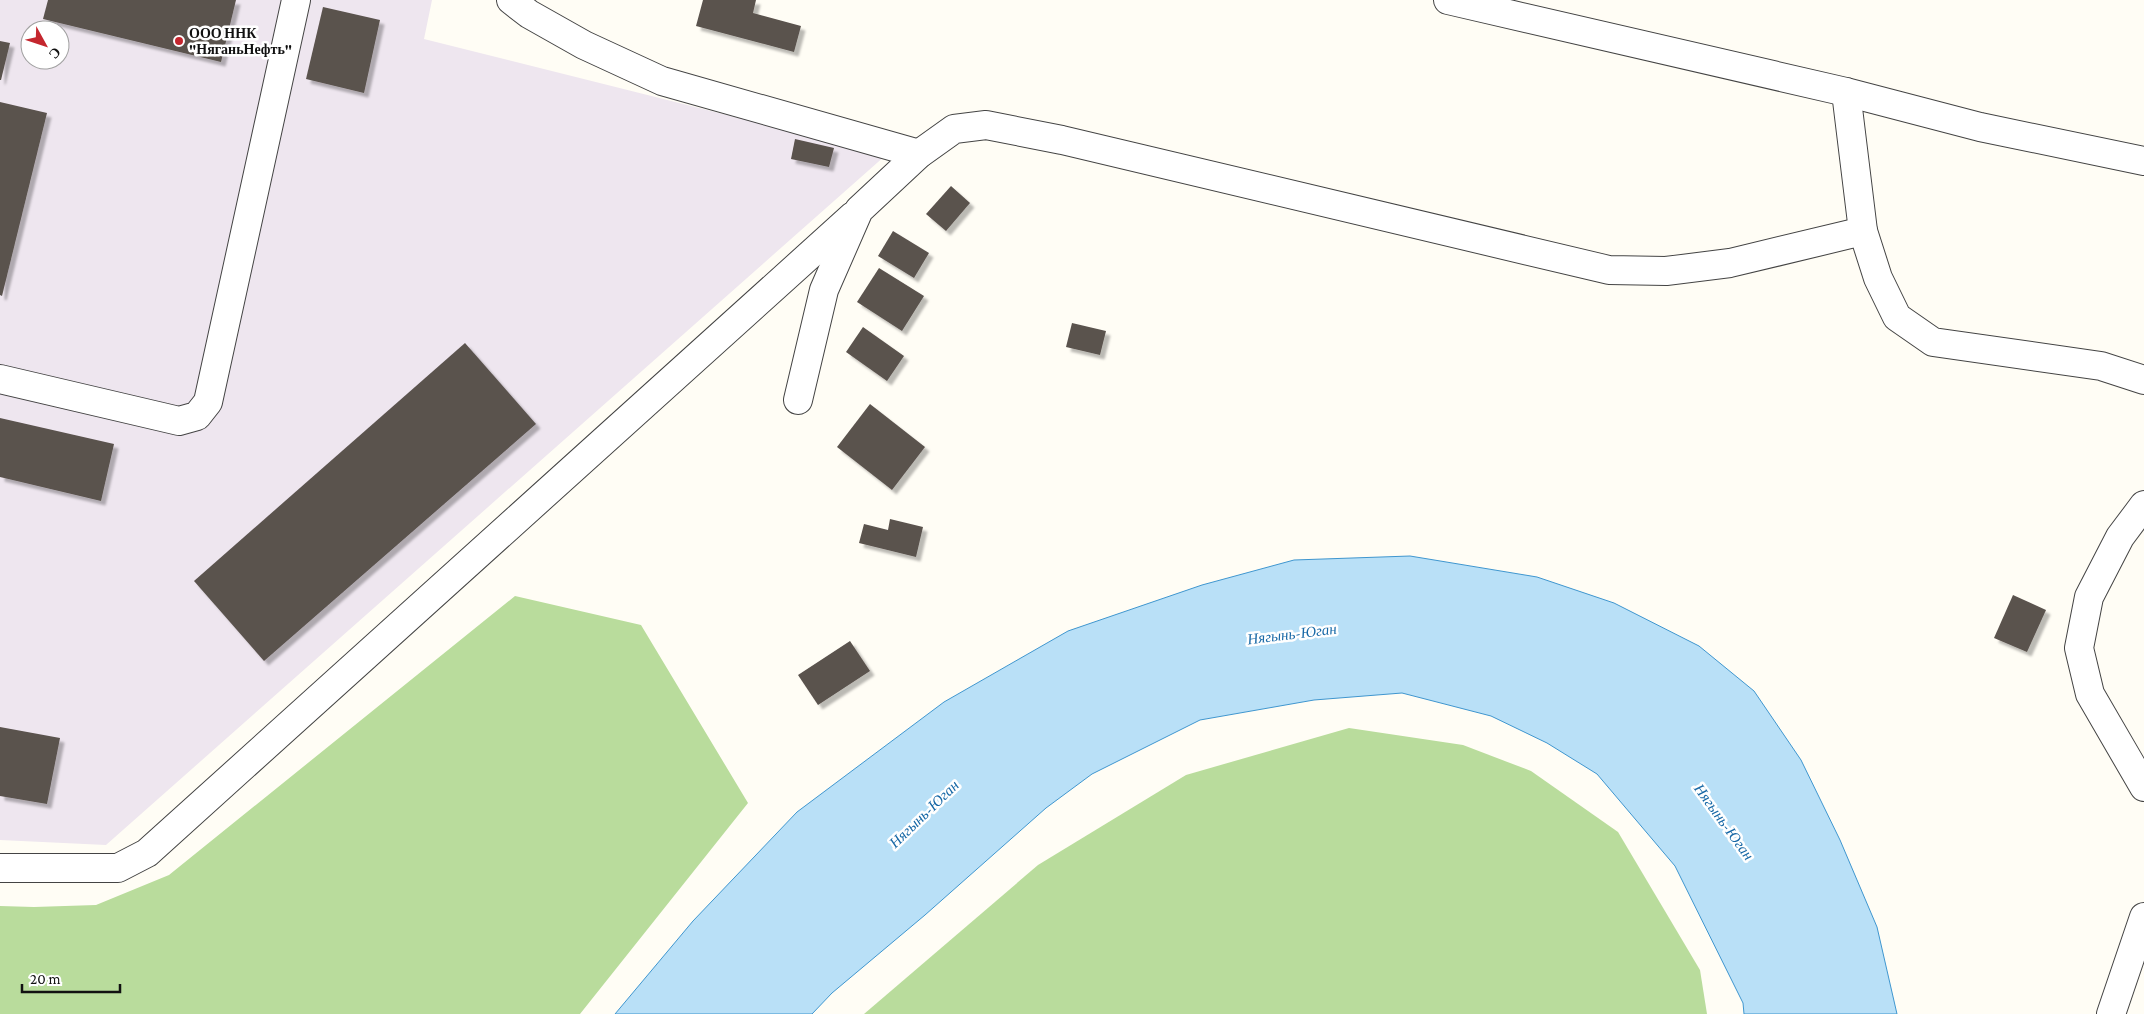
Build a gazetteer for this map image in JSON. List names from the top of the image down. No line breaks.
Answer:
{"water":["Нягынь-Юган"],"places":["ООО ННК \"НяганьНефть\""],"scale_bar":"20 m","north":"bottom right"}
